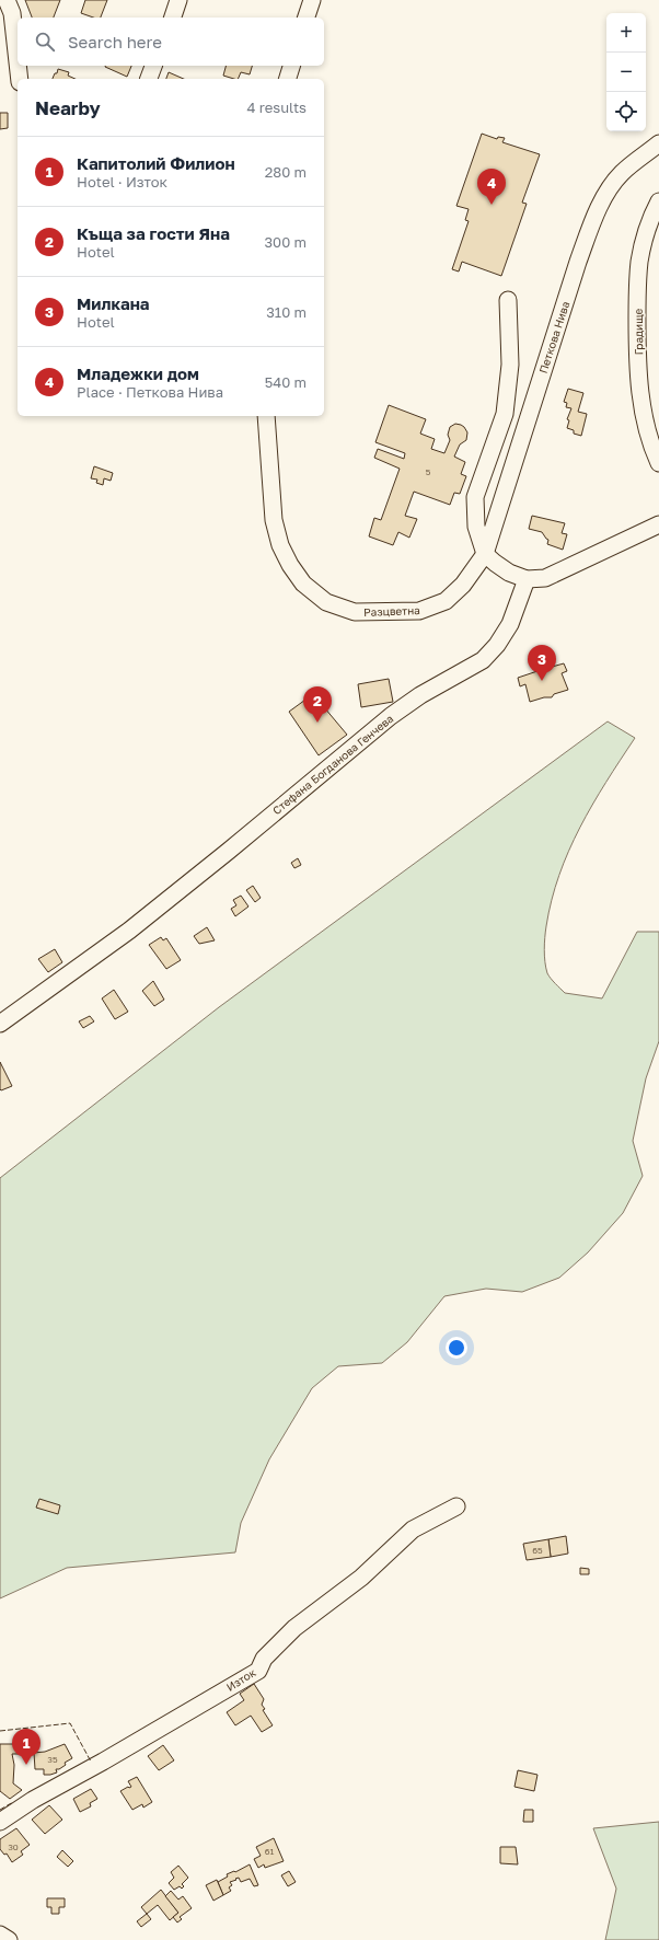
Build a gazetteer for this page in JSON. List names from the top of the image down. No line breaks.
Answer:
{"streets":{"street":["Градище","Петкова Нива","Разцветна","Стефана Богданова Генчева","Изток"]},"crossings":[["Петкова Нива","Разцветна"]],"house_numbers":["5","65","35","30","61"],"page":{"map_buttons":["+","−"],"search":"Search here","heading":["Nearby","4 results"],"list":[{"mark":"1","name":"Капитолий Филион","note":"Hotel · Изток","value":"280 m"},{"mark":"2","name":"Къща за гости Яна","note":"Hotel","value":"300 m"},{"mark":"3","name":"Милкана","note":"Hotel","value":"310 m"},{"mark":"4","name":"Младежки дом","note":"Place · Петкова Нива","value":"540 m"}],"pins":["4","3","2","1"]}}
